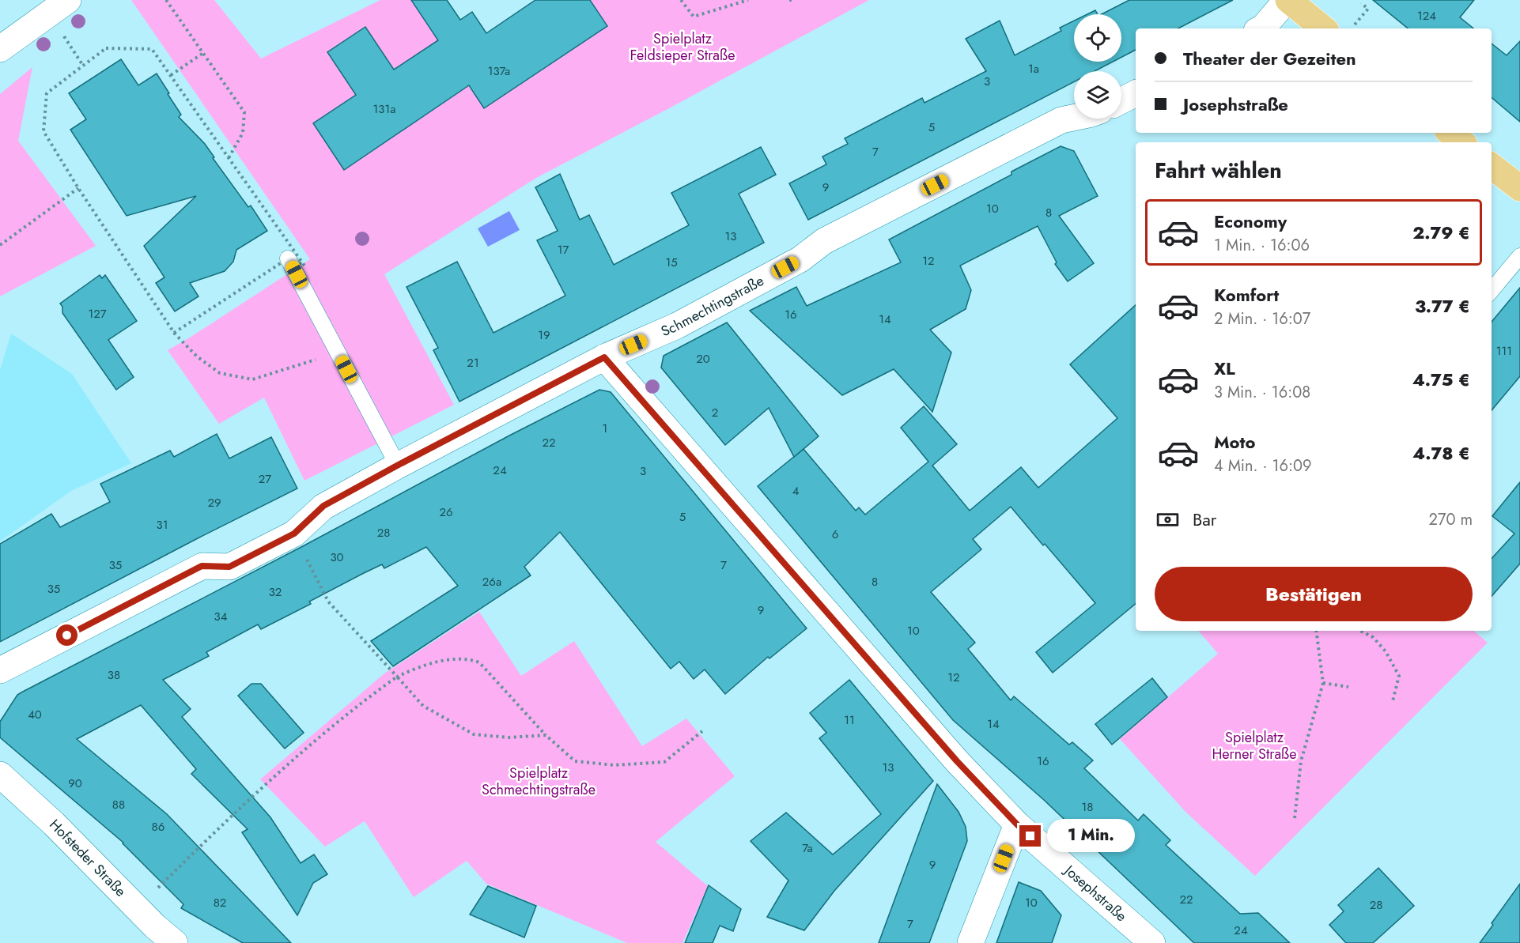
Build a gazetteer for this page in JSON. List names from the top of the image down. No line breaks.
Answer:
{"streets":{"street":["Schmechtingstraße","Hofsteder Straße","Josephstraße"]},"crossings":[["Schmechtingstraße","Josephstraße"]],"parks":["Spielplatz Feldsieper Straße","Spielplatz Herner Straße","Spielplatz Schmechtingstraße"],"house_numbers":["124","1a","137a","3","131a","5","7","9","10","8","13","17","12","15","127","16","14","19","111","20","21","2","1","22","24","3","27","4","29","26","5","31","28","6","30","35","7","26a","8","35","32","9","34","10","38","12","40","11","14","16","13","90","88","18","86","7a","9","22","82","10","28","7","24"],"page":{"banner":["Theater der Gezeiten","Josephstraße"],"heading":"Fahrt wählen","list":[{"name":"Economy","note":"1 Min. · 16:06","value":"2.79 €"},{"name":"Komfort","note":"2 Min. · 16:07","value":"3.77 €"},{"name":"XL","note":"3 Min. · 16:08","value":"4.75 €"},{"name":"Moto","note":"4 Min. · 16:09","value":"4.78 €"}],"pay":["Bar","270 m"],"buttons":"Bestätigen","bubble":"1 Min."}}
